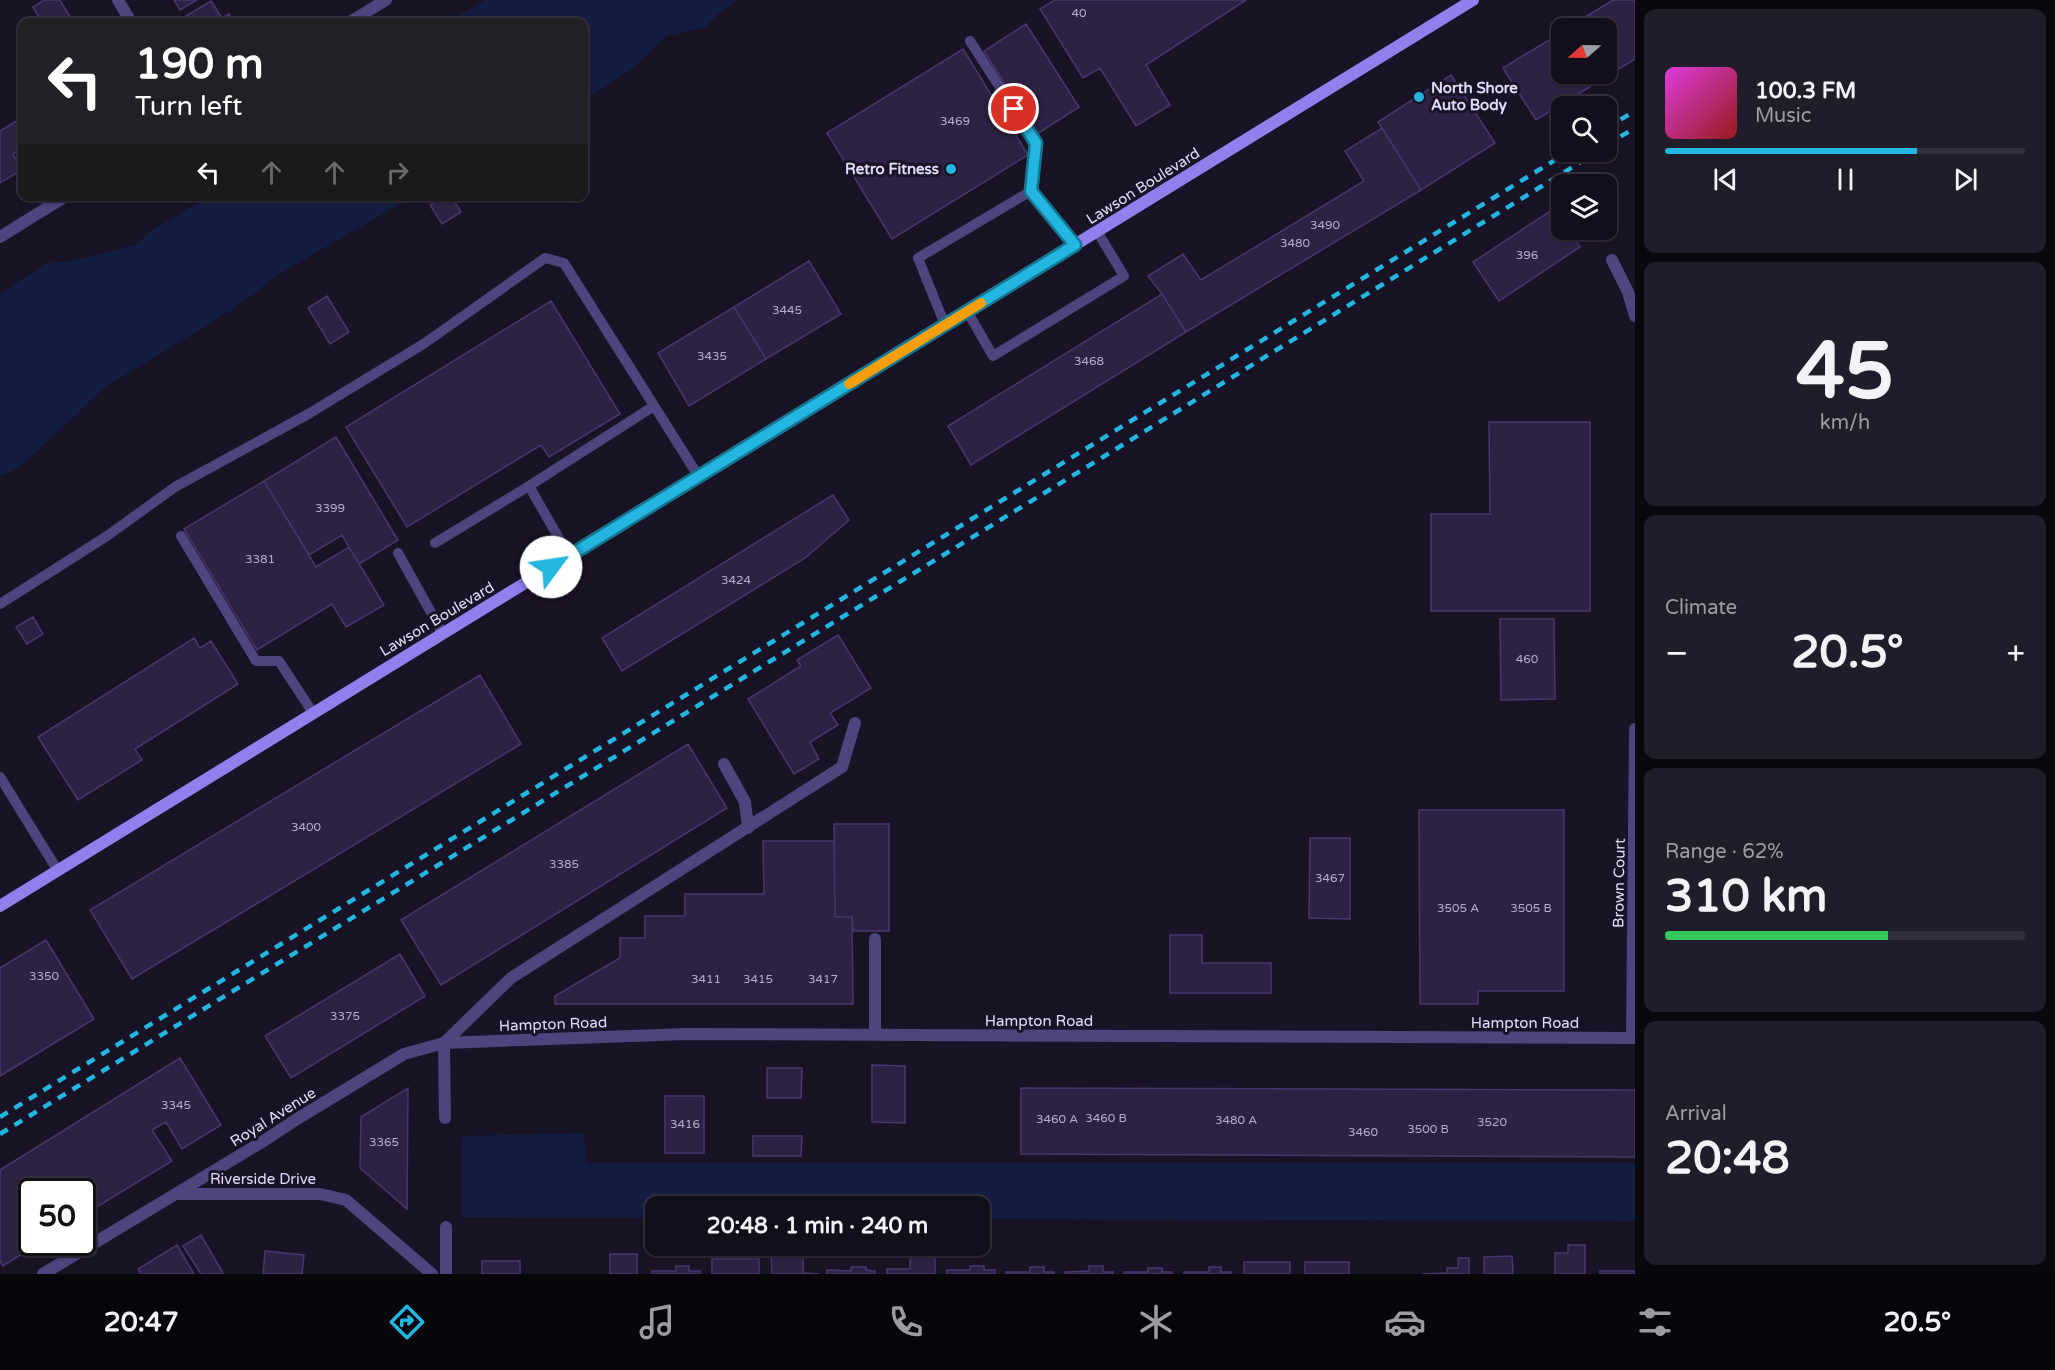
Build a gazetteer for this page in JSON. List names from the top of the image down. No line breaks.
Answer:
{"streets":{"main road":["Lawson Boulevard"],"street":["Brown Court","Hampton Road","Royal Avenue","Riverside Drive"]},"crossings":[["Brown Court","Hampton Road"],["Hampton Road","Royal Avenue"],["Royal Avenue","Riverside Drive"]],"places":["North Shore Auto Body","Retro Fitness"],"house_numbers":["40","3469","3490","3480","396","3445","3435","3468","3399","3381","3424","460","3400","3385","3467","3505 A","3505 B","3350","3411","3415","3417","3375","3345","3460 B","3460 A","3480 A","3520","3416","3500 B","3460","3365"],"north":"left","page":{"turn":["190 m","Turn left"],"song":["100.3 FM","Music"],"tile":[["45","km/h"],"Climate",["Range · 62%","310 km"],["Arrival","20:48"]],"heat":["−","20.5°","+"],"limit":"50","trip":"20:48 · 1 min · 240 m","tabs":["20:47","20.5°"]}}
